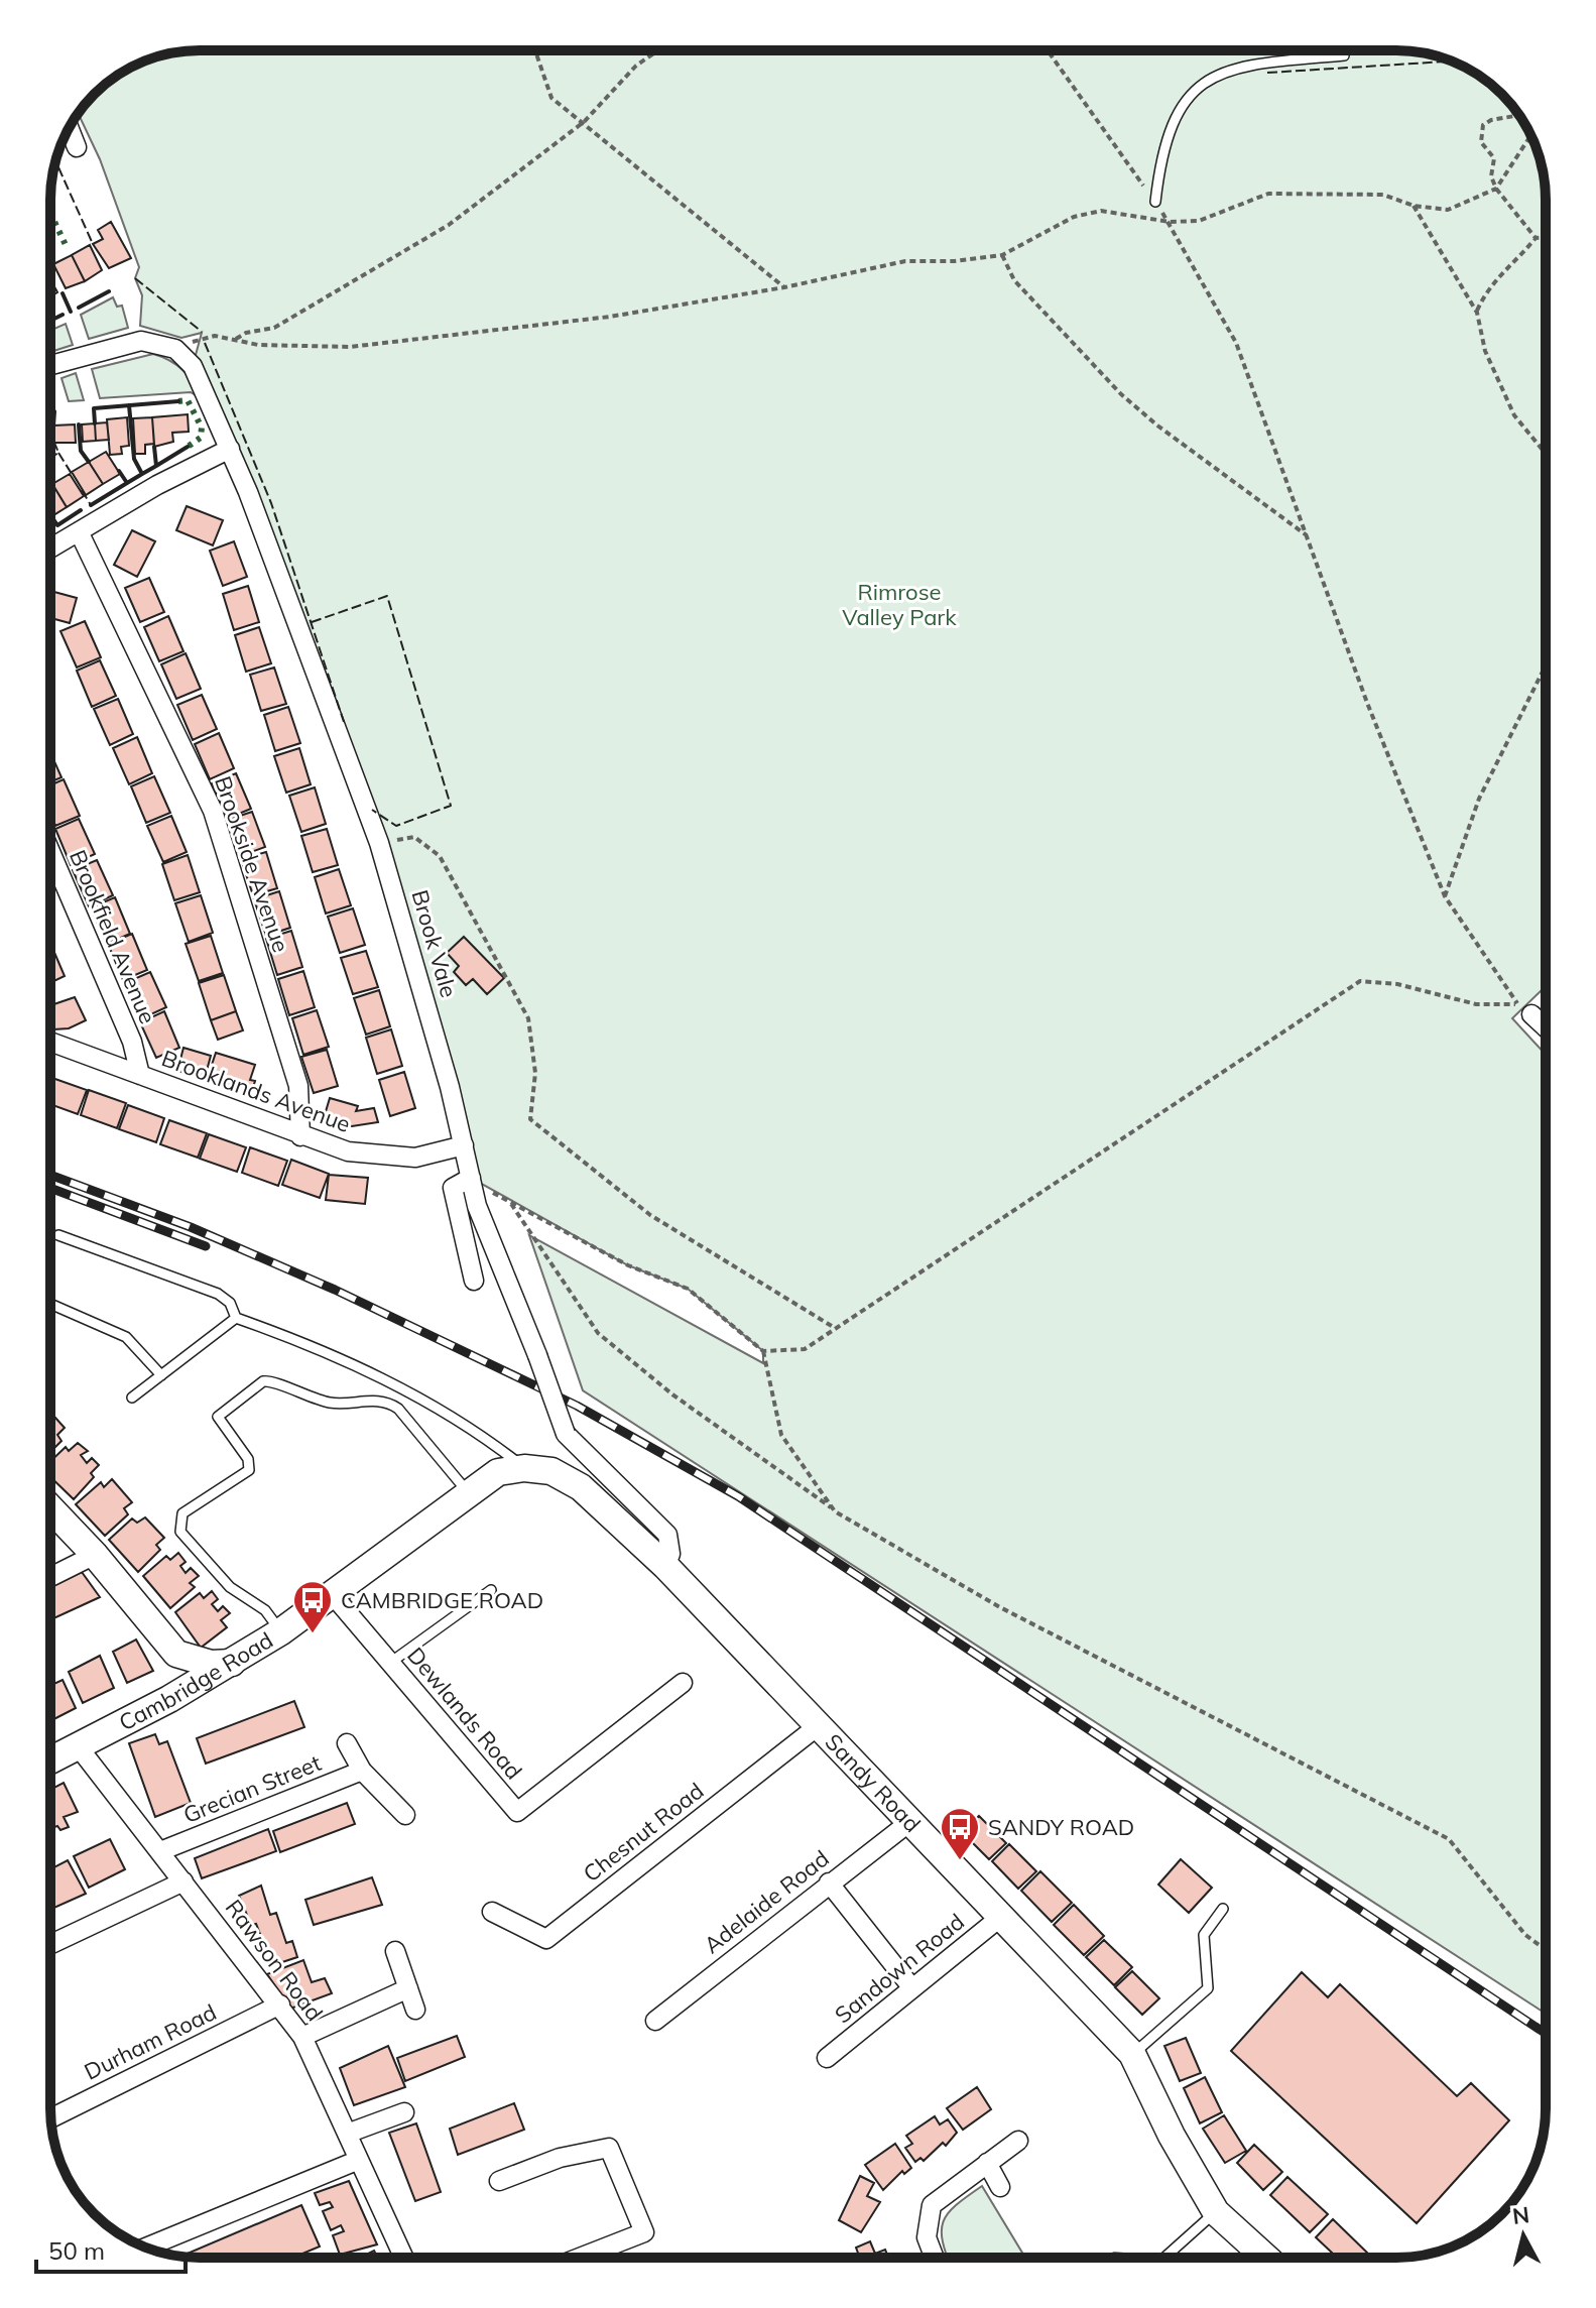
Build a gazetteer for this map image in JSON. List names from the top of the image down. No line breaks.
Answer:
{"streets":{"main road":["Cambridge Road","Sandy Road"],"street":["Brookside Avenue","Brookfield Avenue","Brook Vale","Brooklands Avenue","Dewlands Road","Grecian Street","Chesnut Road","Adelaide Road","Rawson Road","Sandown Road","Durham Road"]},"crossings":[["Brookside Avenue","Brooklands Avenue"],["Brookfield Avenue","Brooklands Avenue"],["Brook Vale","Brooklands Avenue"],["Brook Vale","Sandy Road"],["Cambridge Road","Dewlands Road"],["Cambridge Road","Sandy Road"],["Cambridge Road","Rawson Road"],["Sandy Road","Chesnut Road"],["Sandy Road","Adelaide Road"],["Sandy Road","Sandown Road"],["Grecian Street","Rawson Road"],["Rawson Road","Durham Road"]],"parks":["Rimrose Valley Park"],"places":{"bus stop":["CAMBRIDGE ROAD","SANDY ROAD"]},"scale_bar":"50 m","north":"top"}
